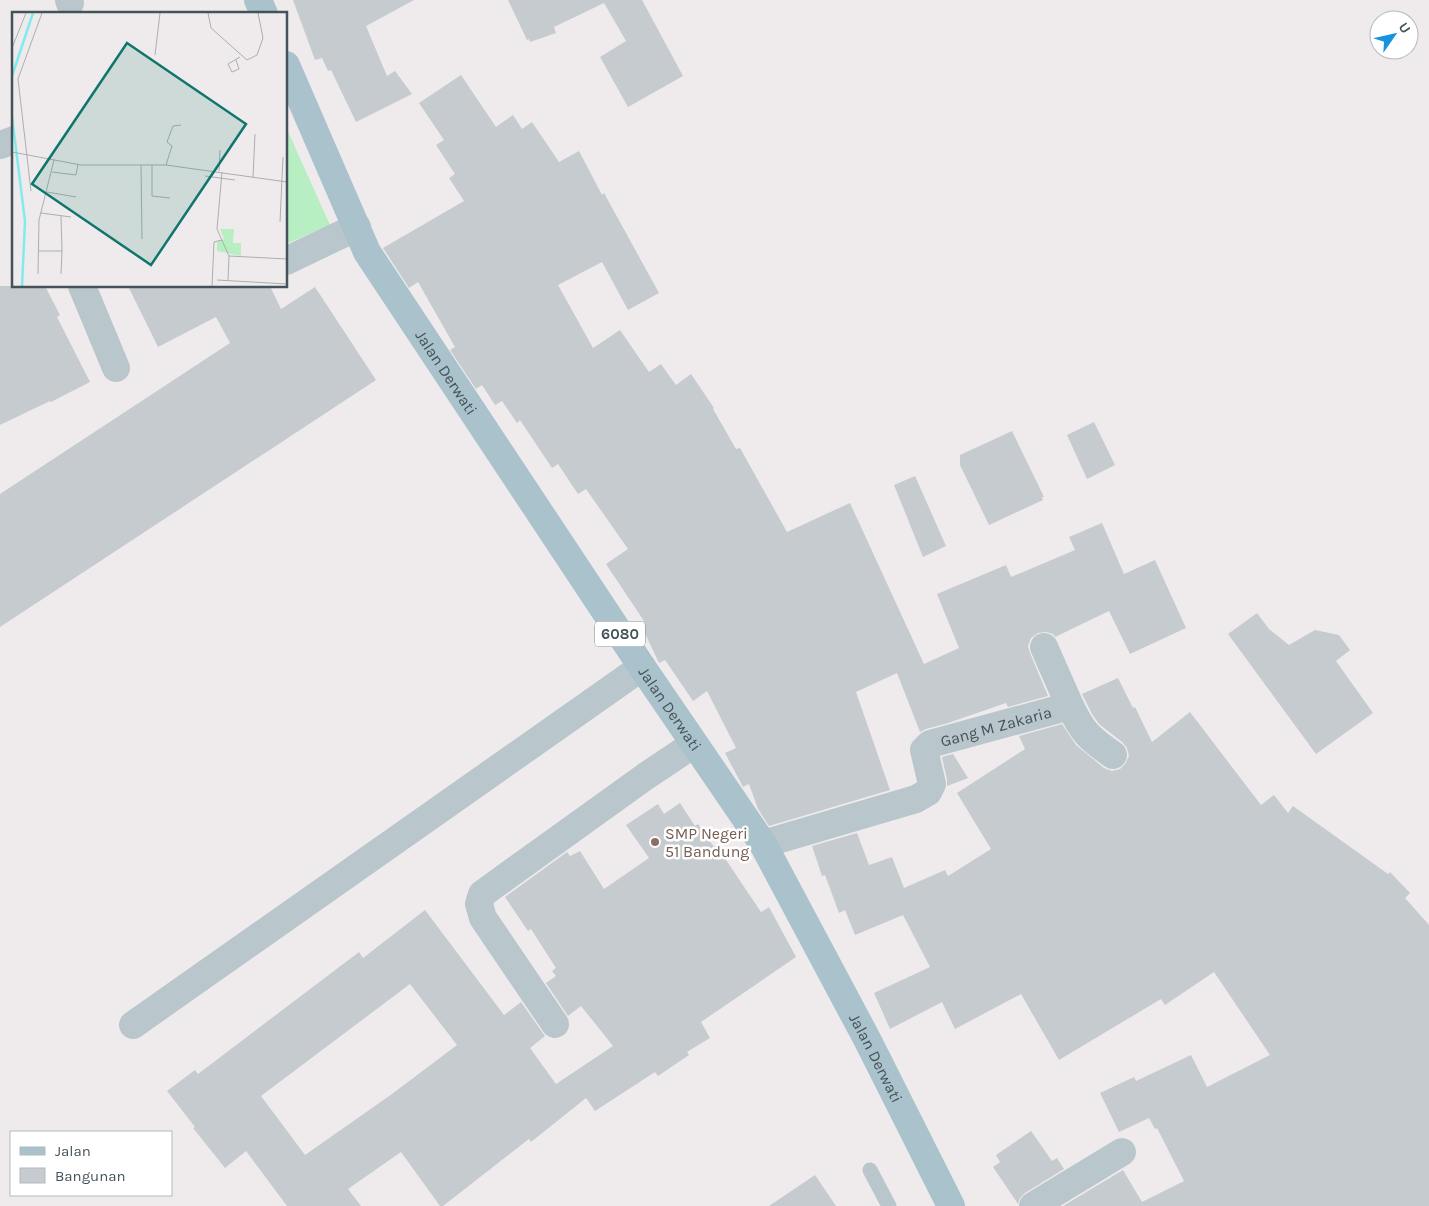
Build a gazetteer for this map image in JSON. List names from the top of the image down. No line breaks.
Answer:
{"streets":{"main road":["Jalan Derwati","6080"],"street":["Gang M Zakaria"]},"crossings":[["Jalan Derwati","Gang M Zakaria"]],"places":["SMP Negeri 51 Bandung"],"legend":["Jalan","Bangunan"],"north":"top right"}
